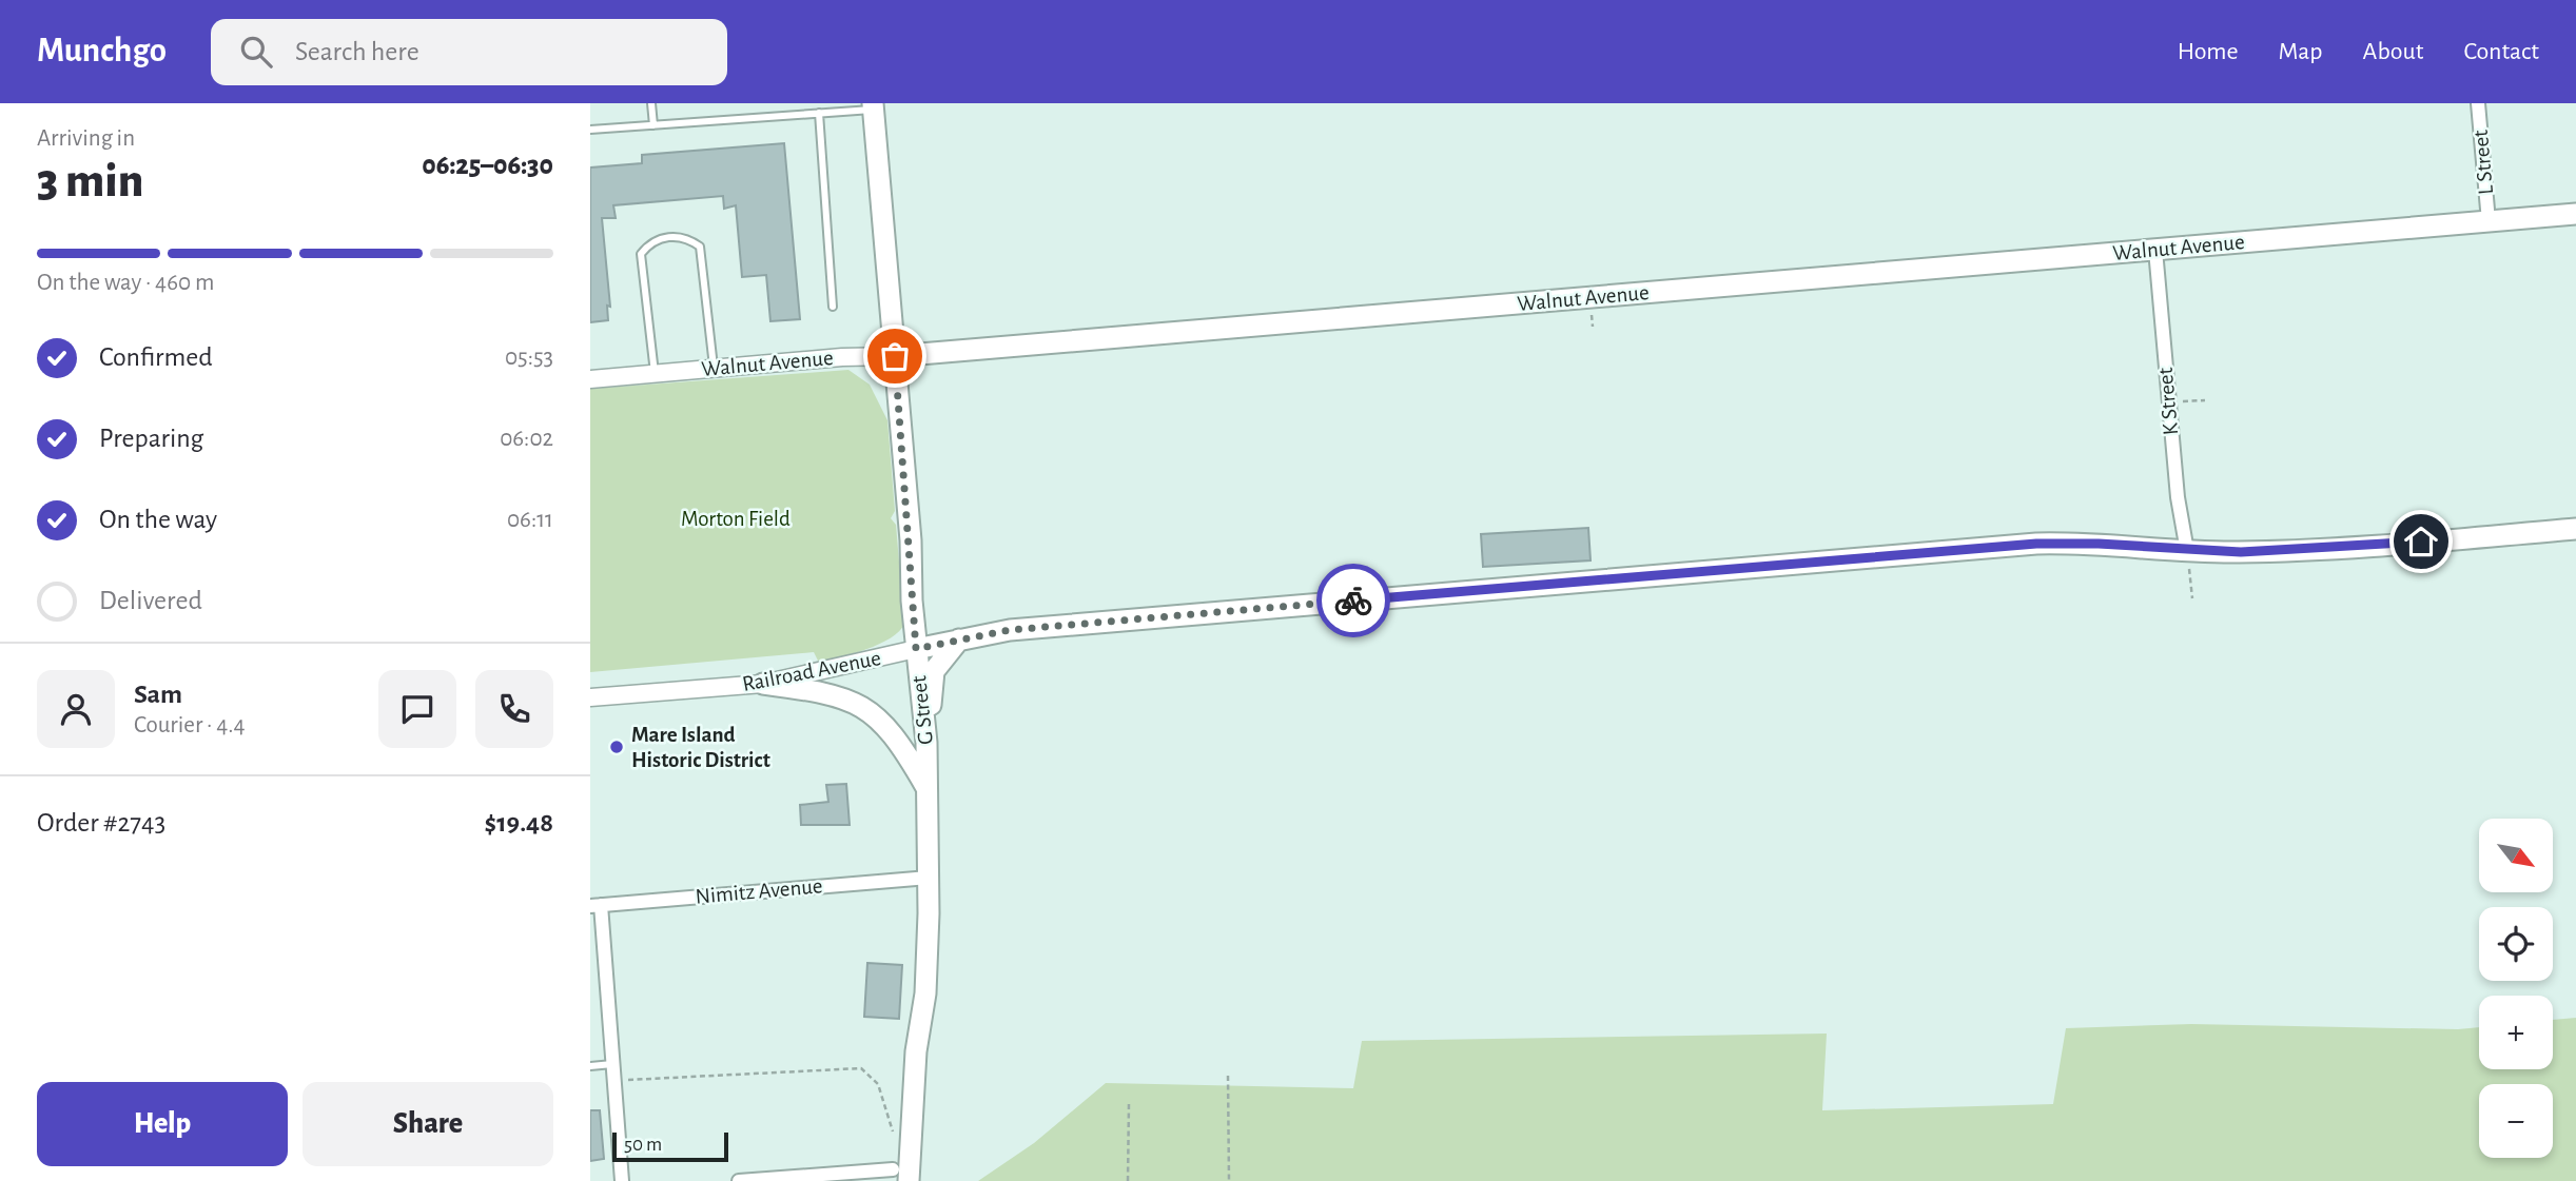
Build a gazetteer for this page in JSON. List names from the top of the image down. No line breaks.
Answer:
{"streets":{"main road":["Walnut Avenue","Railroad Avenue","G Street"],"street":["L Street","K Street","Nimitz Avenue"]},"crossings":[["L Street","Walnut Avenue"],["Walnut Avenue","K Street"],["Walnut Avenue","G Street"],["K Street","Railroad Avenue"],["Railroad Avenue","G Street"],["G Street","Nimitz Avenue"]],"parks":["Morton Field"],"places":["Mare Island Historic District"],"scale_bar":"50 m","north":"bottom right","page":{"header":"Munchgo","search":"Search here","nav":["Home","Map","About","Contact"],"heading":["3 min","Arriving in","06:25–06:30"],"panel":["Sam","Courier · 4.4","Order #2743","$19.48"],"bar":"On the way · 460 m","list":[["Confirmed","05:53"],["Preparing","06:02"],["On the way","06:11"],"Delivered"],"map_buttons":["+","−"],"buttons":["Help","Share"],"scale":"50 m"}}
